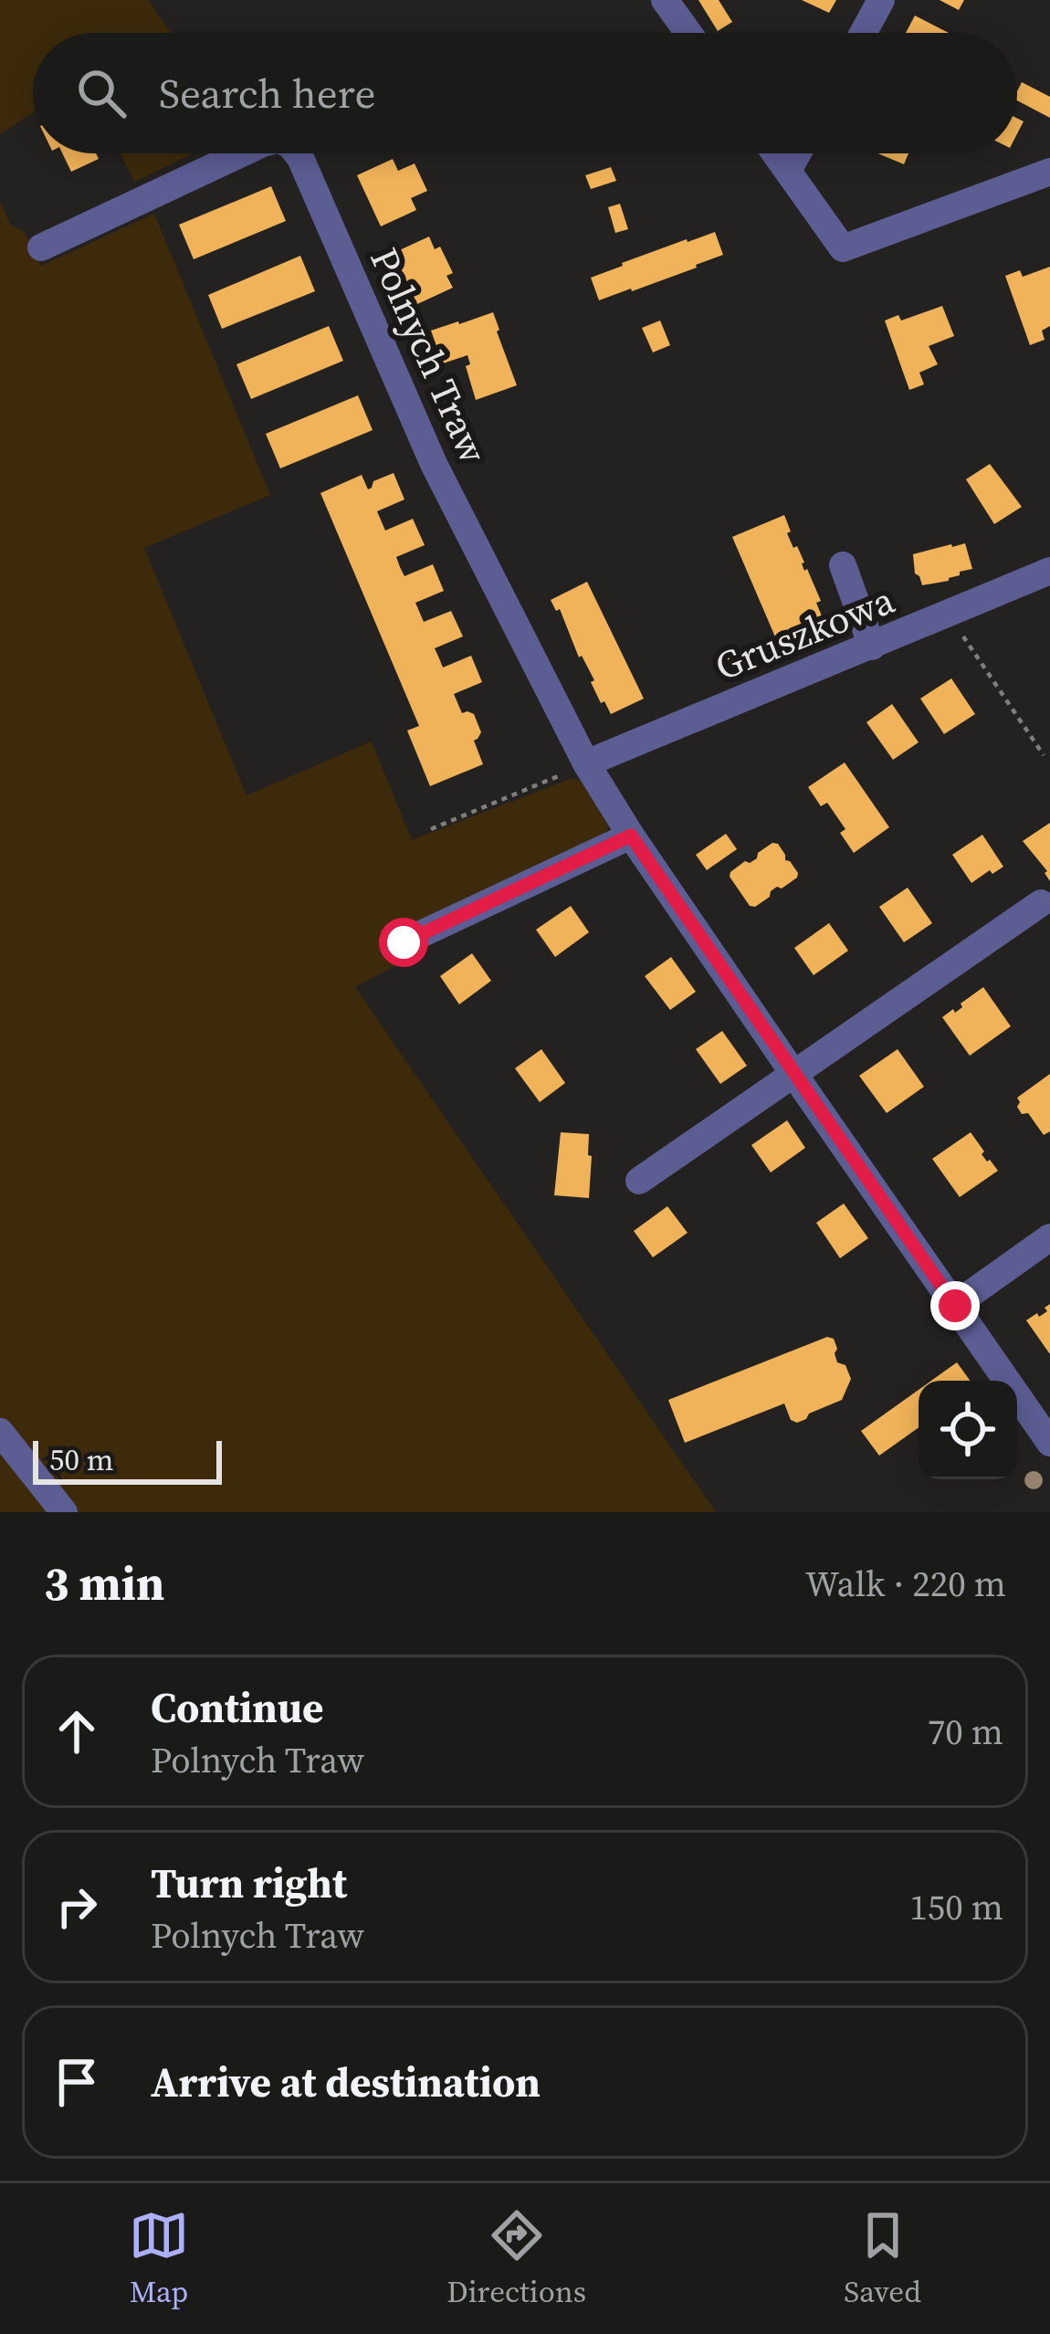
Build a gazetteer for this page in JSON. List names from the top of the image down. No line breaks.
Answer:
{"streets":{"street":["Polnych Traw","Gruszkowa"]},"crossings":[["Polnych Traw","Gruszkowa"]],"scale_bar":"50 m","page":{"search":"Search here","scale":"50 m","heading":["3 min","Walk · 220 m"],"list":[["Continue","Polnych Traw","70 m"],["Turn right","Polnych Traw","150 m"],"Arrive at destination"],"nav":["Map","Directions","Saved"]}}
